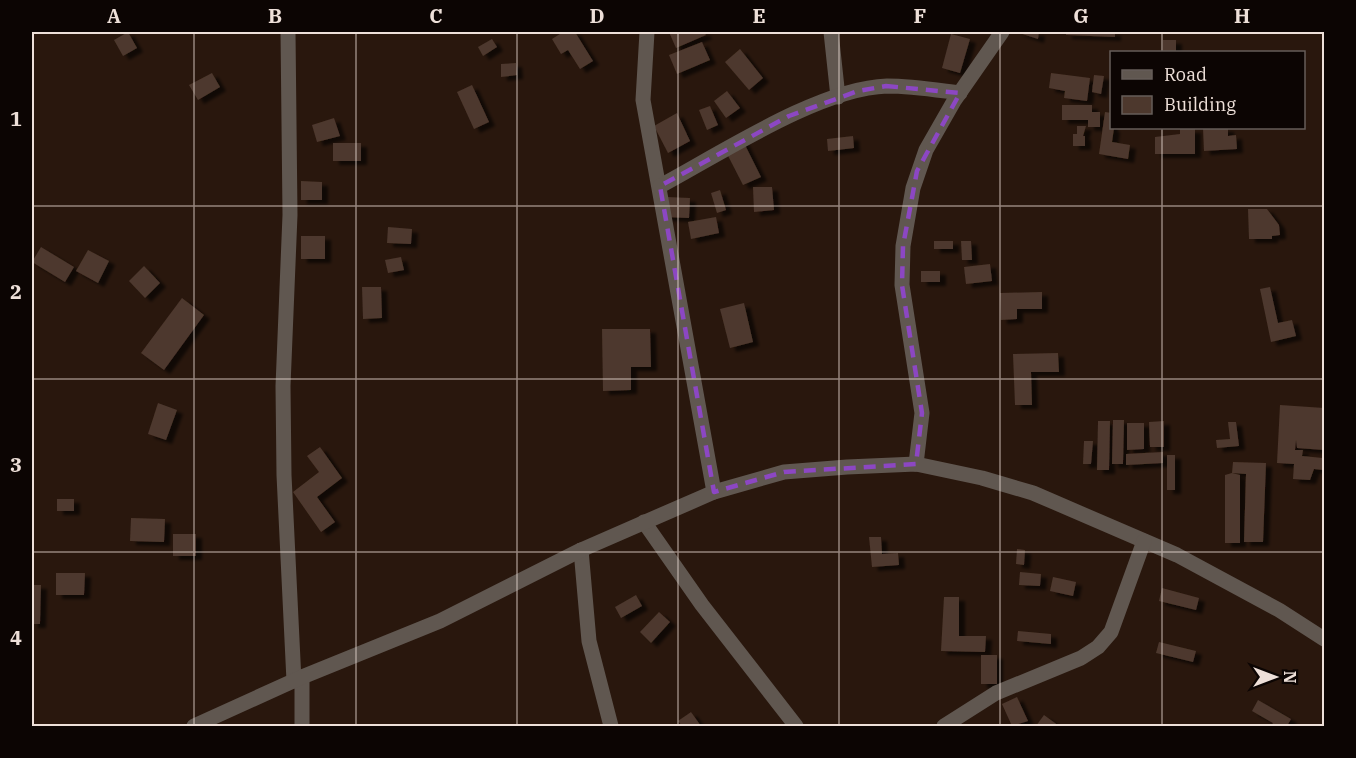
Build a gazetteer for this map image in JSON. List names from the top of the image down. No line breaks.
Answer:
{"legend":["Road","Building"],"north":"right","grid":{"columns":["A","B","C","D","E","F","G","H"],"rows":["1","2","3","4"]}}
